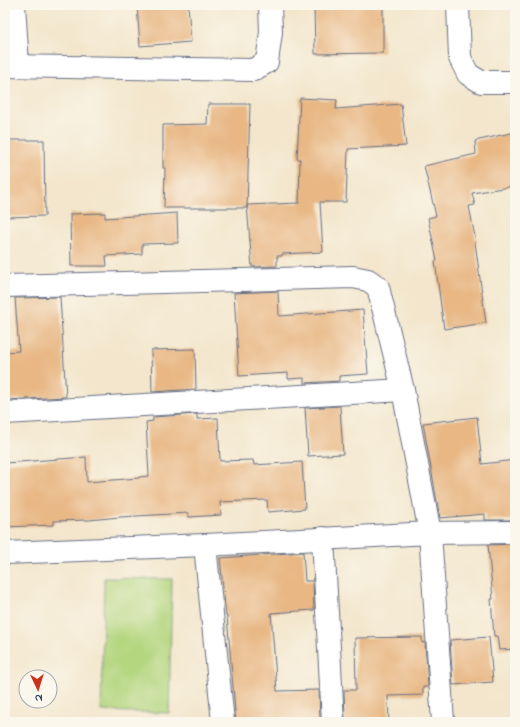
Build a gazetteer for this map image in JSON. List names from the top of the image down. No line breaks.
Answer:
{"north":"bottom"}
